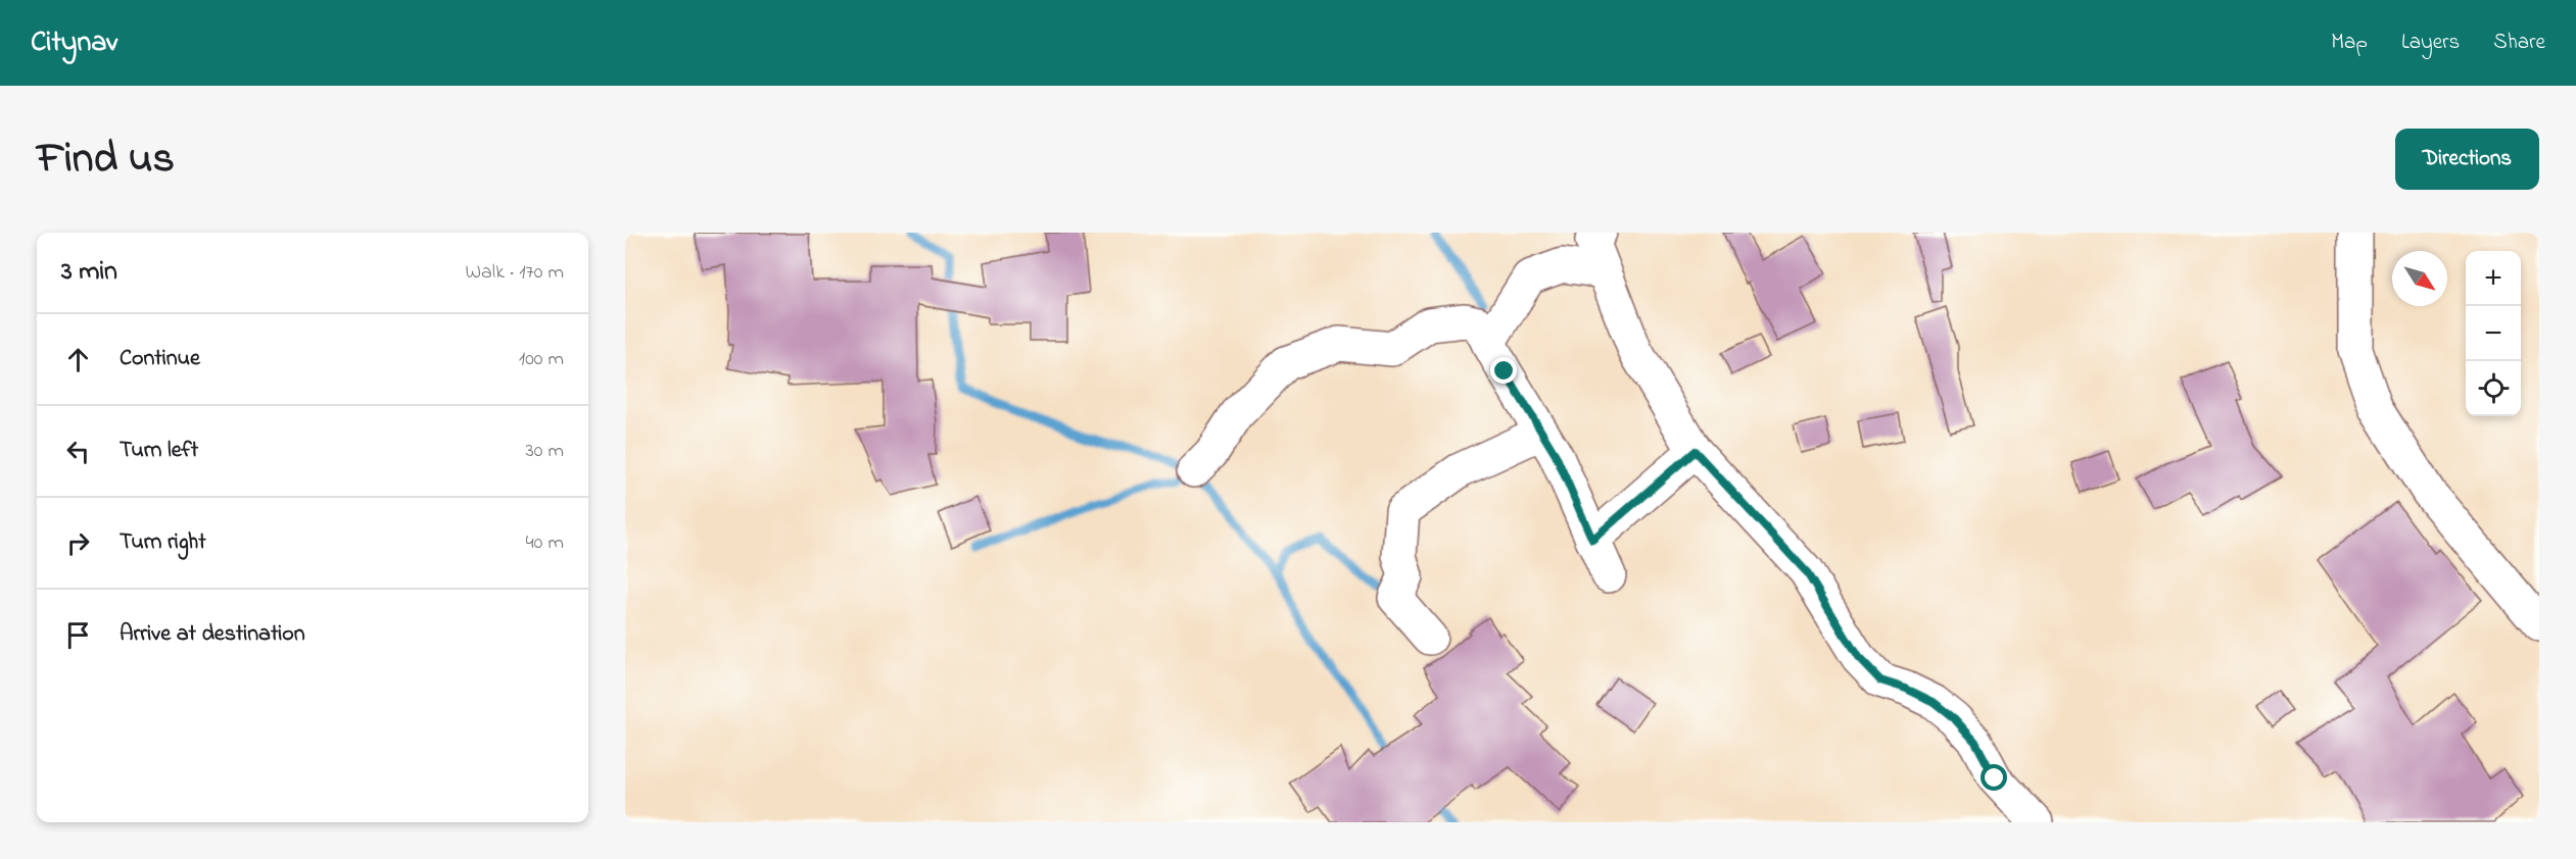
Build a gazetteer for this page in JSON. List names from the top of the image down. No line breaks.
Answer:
{"north":"bottom right","page":{"header":"Citynav","nav":["Map","Layers","Share"],"title":"Find us","buttons":"Directions","heading":["3 min","Walk · 170 m"],"map_buttons":["+","−"],"list":[["Continue","100 m"],["Turn left","30 m"],["Turn right","40 m"],"Arrive at destination"]}}
